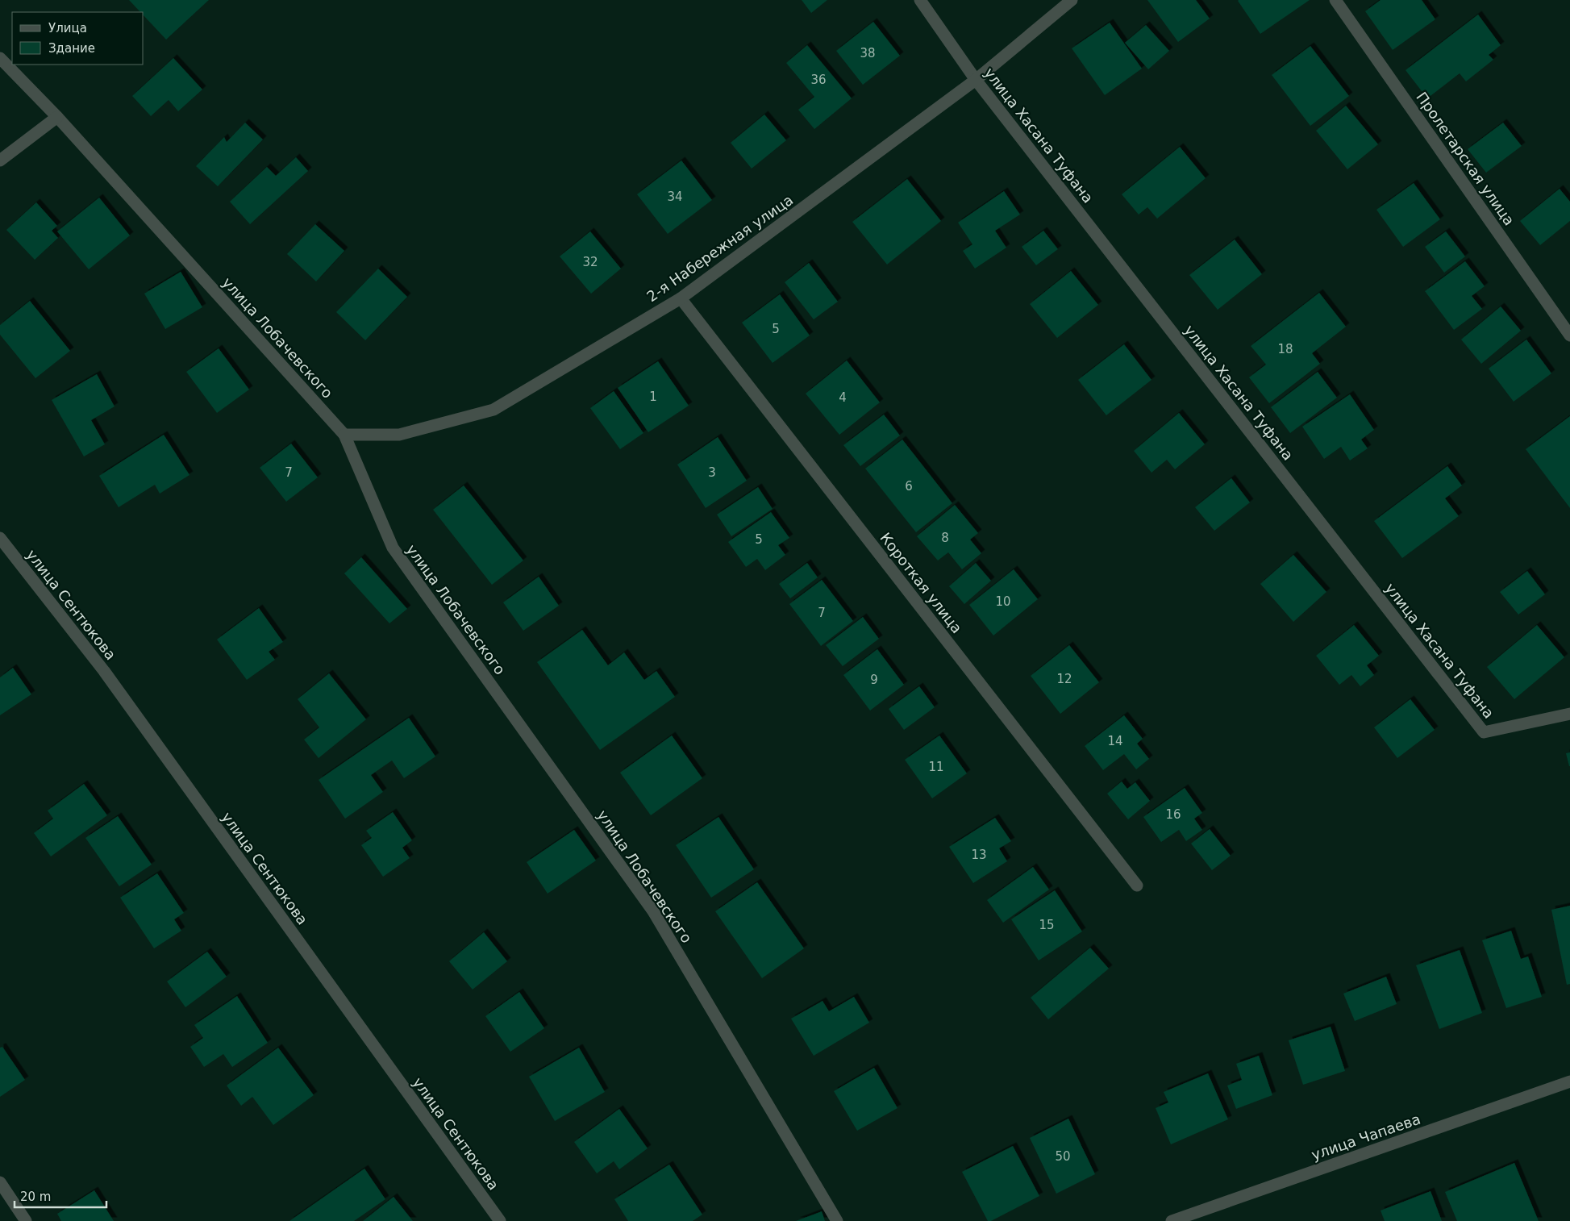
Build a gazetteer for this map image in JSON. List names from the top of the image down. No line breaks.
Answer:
{"streets":{"street":["улица Хасана Туфана","Пролетарская улица","2-я Набережная улица","улица Лобачевского","Короткая улица","улица Сентюкова","улица Чапаева"]},"crossings":[["улица Хасана Туфана","2-я Набережная улица"],["2-я Набережная улица","улица Лобачевского"],["2-я Набережная улица","Короткая улица"]],"house_numbers":["38","36","34","32","5","18","1","4","7","3","6","8","5","10","7","12","9","14","11","16","13","15","50"],"legend":["Улица","Здание"],"scale_bar":"20 m"}
